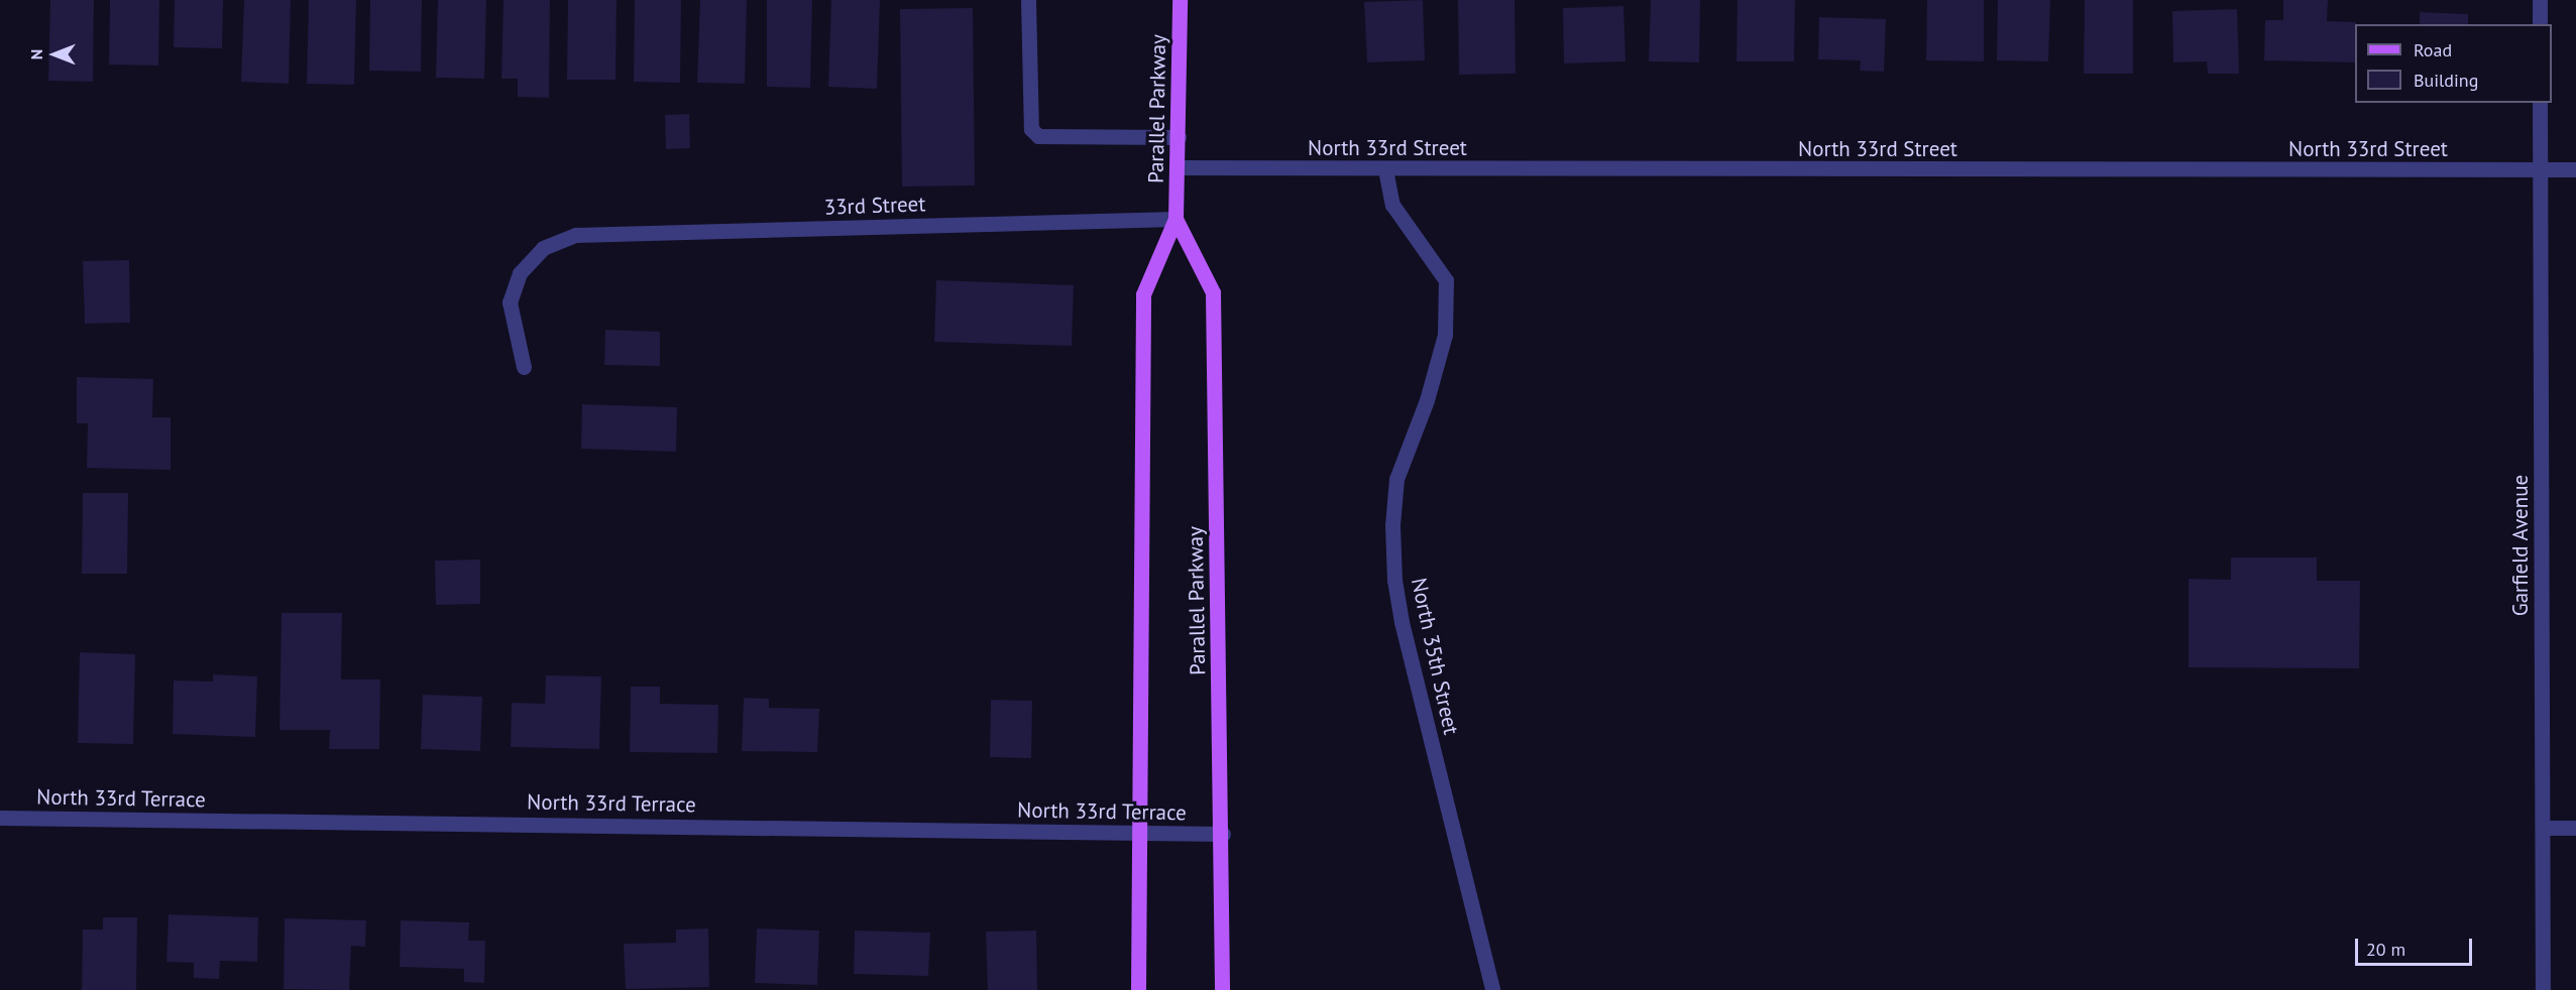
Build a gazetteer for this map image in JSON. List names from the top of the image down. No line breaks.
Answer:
{"streets":{"main road":["Parallel Parkway"],"street":["North 33rd Street","33rd Street","Garfield Avenue","North 35th Street","North 33rd Terrace"]},"crossings":[["Parallel Parkway","North 33rd Street"],["Parallel Parkway","33rd Street"],["Parallel Parkway","North 33rd Terrace"],["North 33rd Street","Garfield Avenue"],["North 33rd Street","North 35th Street"]],"legend":["Road","Building"],"scale_bar":"20 m","north":"left"}
